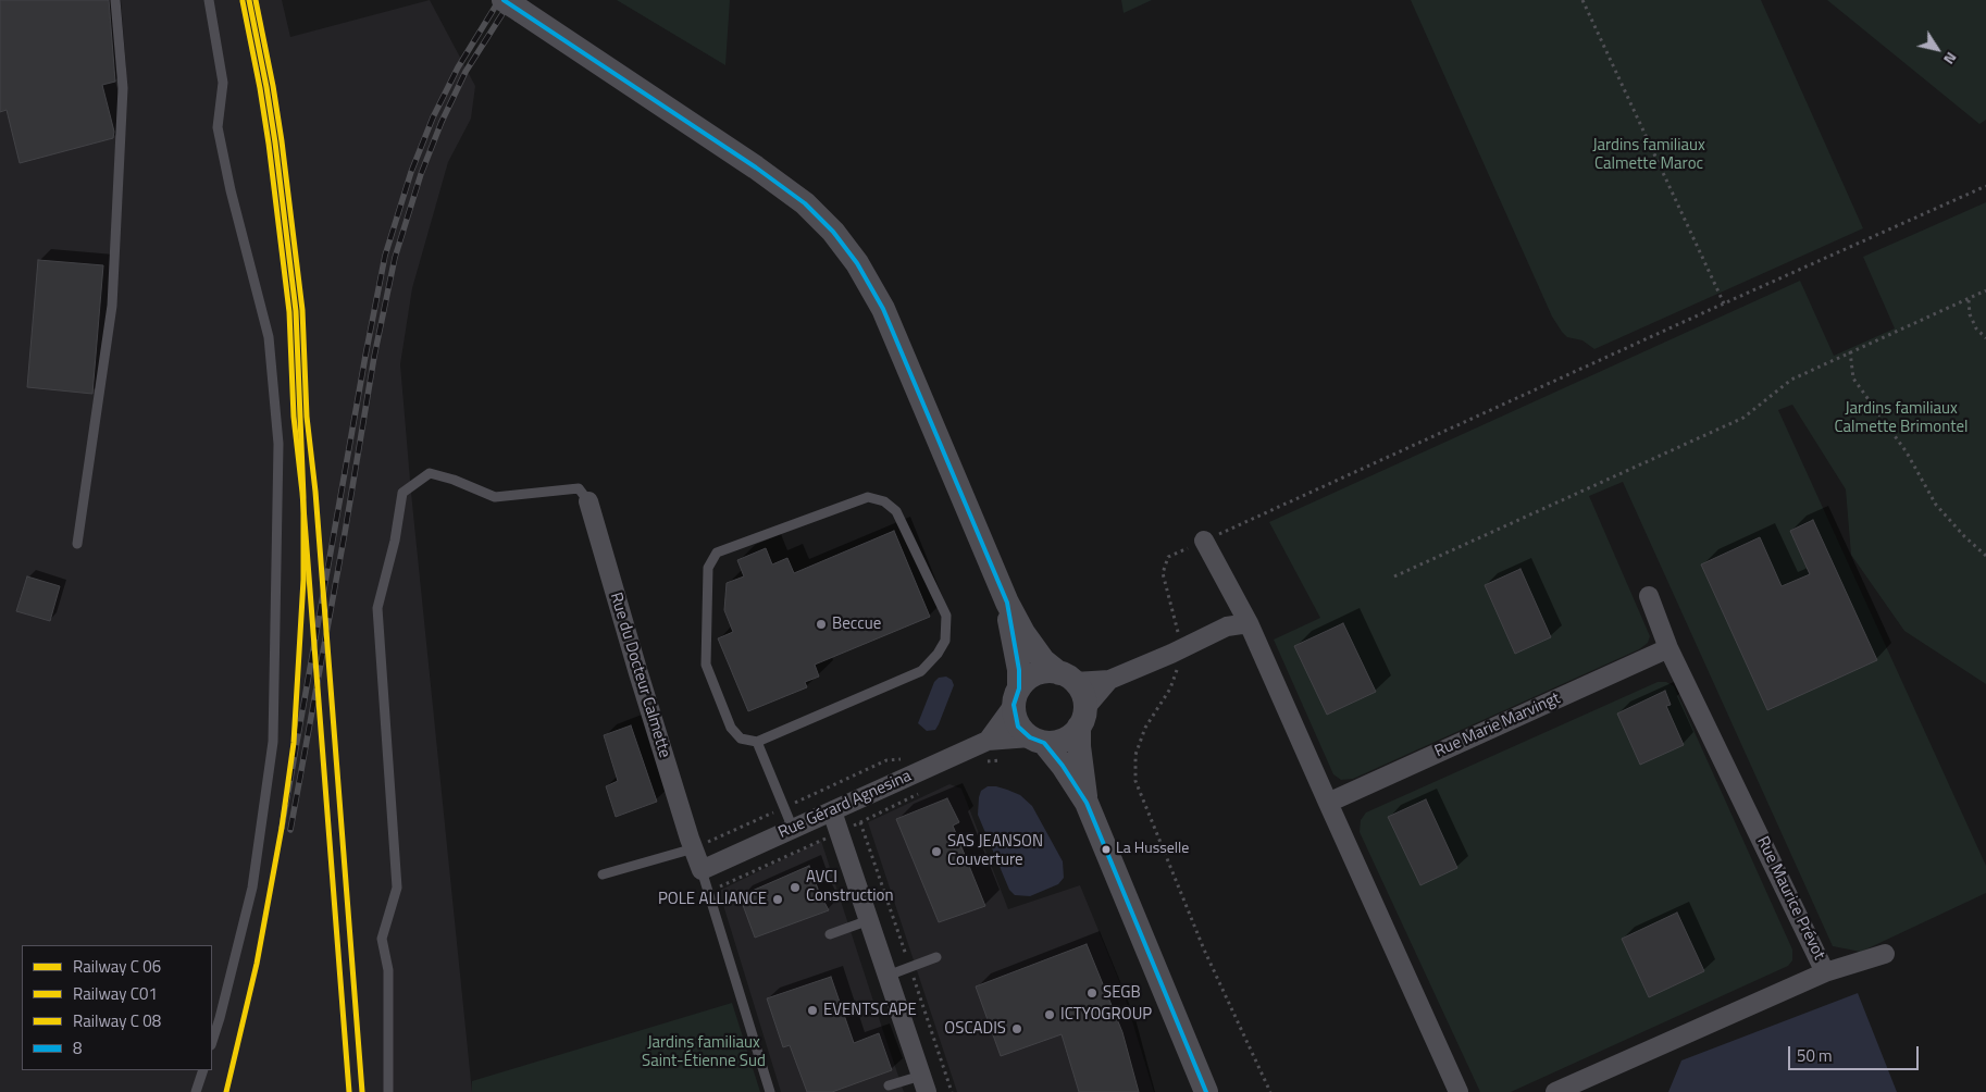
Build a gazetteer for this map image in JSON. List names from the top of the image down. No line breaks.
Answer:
{"streets":{"street":["Rue du Docteur Calmette","Rue Marie Marvingt","Rue Gérard Agnesina","Rue Maurice Prévot"]},"crossings":[["Rue du Docteur Calmette","Rue Gérard Agnesina"],["Rue Marie Marvingt","Rue Maurice Prévot"]],"parks":["Jardins familiaux Calmette Maroc","Jardins familiaux Calmette Brimontel","Jardins familiaux Saint-Étienne Sud"],"places":["Beccue","La Husselle","SAS JEANSON Couverture","AVCI Construction","POLE ALLIANCE","SEGB","EVENTSCAPE","ICTYOGROUP","OSCADIS"],"lines":["transit line 8","rail line C01"],"legend":["Railway C 06","Railway C01","Railway C 08","8"],"scale_bar":"50 m","north":"bottom right"}
